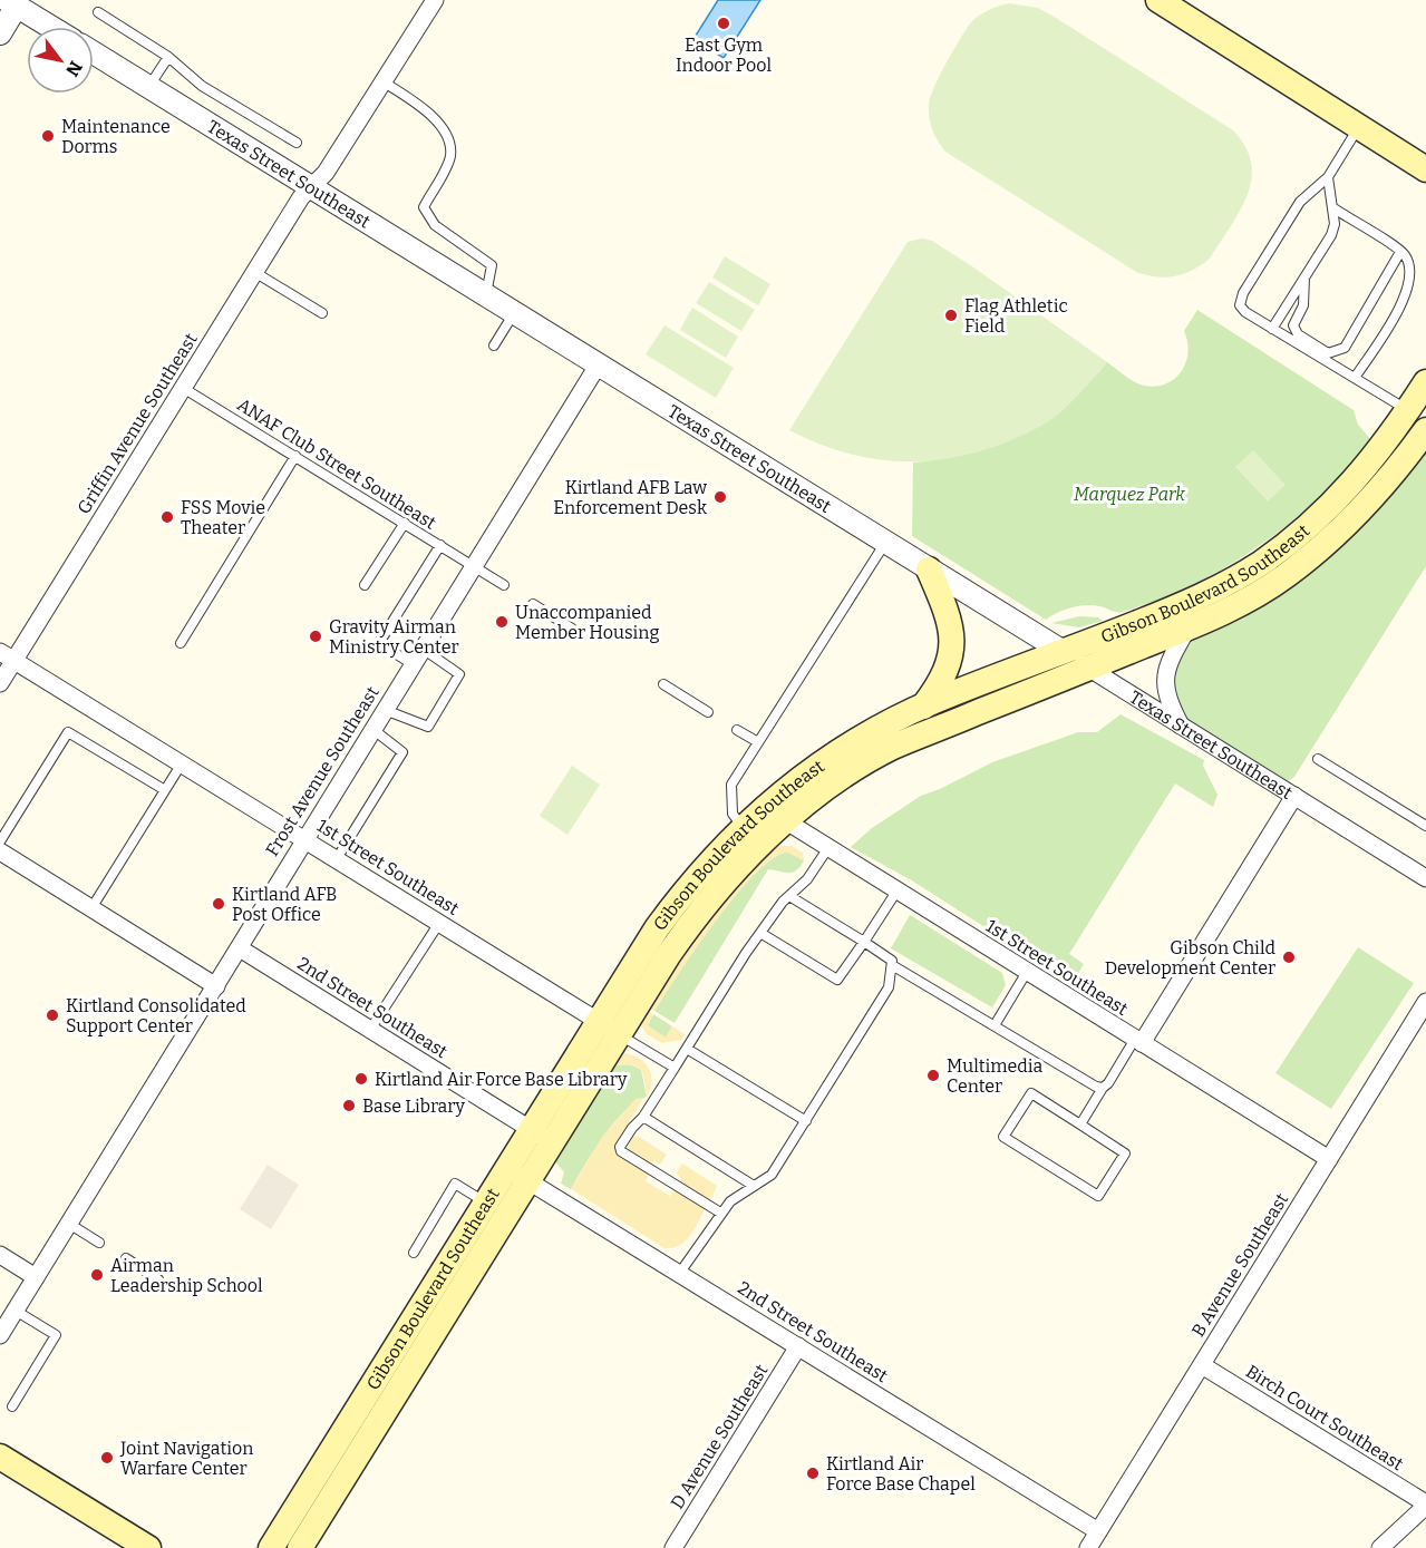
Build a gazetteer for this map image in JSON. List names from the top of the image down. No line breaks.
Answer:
{"streets":{"main road":["Gibson Boulevard Southeast"],"street":["Texas Street Southeast","Griffin Avenue Southeast","Frost Avenue Southeast","1st Street Southeast","2nd Street Southeast","B Avenue Southeast","Birch Court Southeast","D Avenue Southeast"],"lane":["ANAF Club Street Southeast"]},"crossings":[["Texas Street Southeast","Griffin Avenue Southeast"],["Texas Street Southeast","Gibson Boulevard Southeast"],["Texas Street Southeast","Frost Avenue Southeast"],["Griffin Avenue Southeast","ANAF Club Street Southeast"],["Griffin Avenue Southeast","1st Street Southeast"],["ANAF Club Street Southeast","Frost Avenue Southeast"],["Gibson Boulevard Southeast","1st Street Southeast"],["Gibson Boulevard Southeast","2nd Street Southeast"],["Frost Avenue Southeast","1st Street Southeast"],["Frost Avenue Southeast","2nd Street Southeast"],["1st Street Southeast","B Avenue Southeast"],["2nd Street Southeast","B Avenue Southeast"],["2nd Street Southeast","D Avenue Southeast"],["B Avenue Southeast","Birch Court Southeast"]],"parks":["Marquez Park"],"places":["East Gym Indoor Pool","Maintenance Dorms","Flag Athletic Field","Kirtland AFB Law Enforcement Desk","FSS Movie Theater","Unaccompanied Member Housing","Gravity Airman Ministry Center","Kirtland AFB Post Office","Gibson Child Development Center","Kirtland Consolidated Support Center","Multimedia Center","Kirtland Air Force Base Library","Base Library","Airman Leadership School","Joint Navigation Warfare Center","Kirtland Air Force Base Chapel"],"north":"bottom right"}
